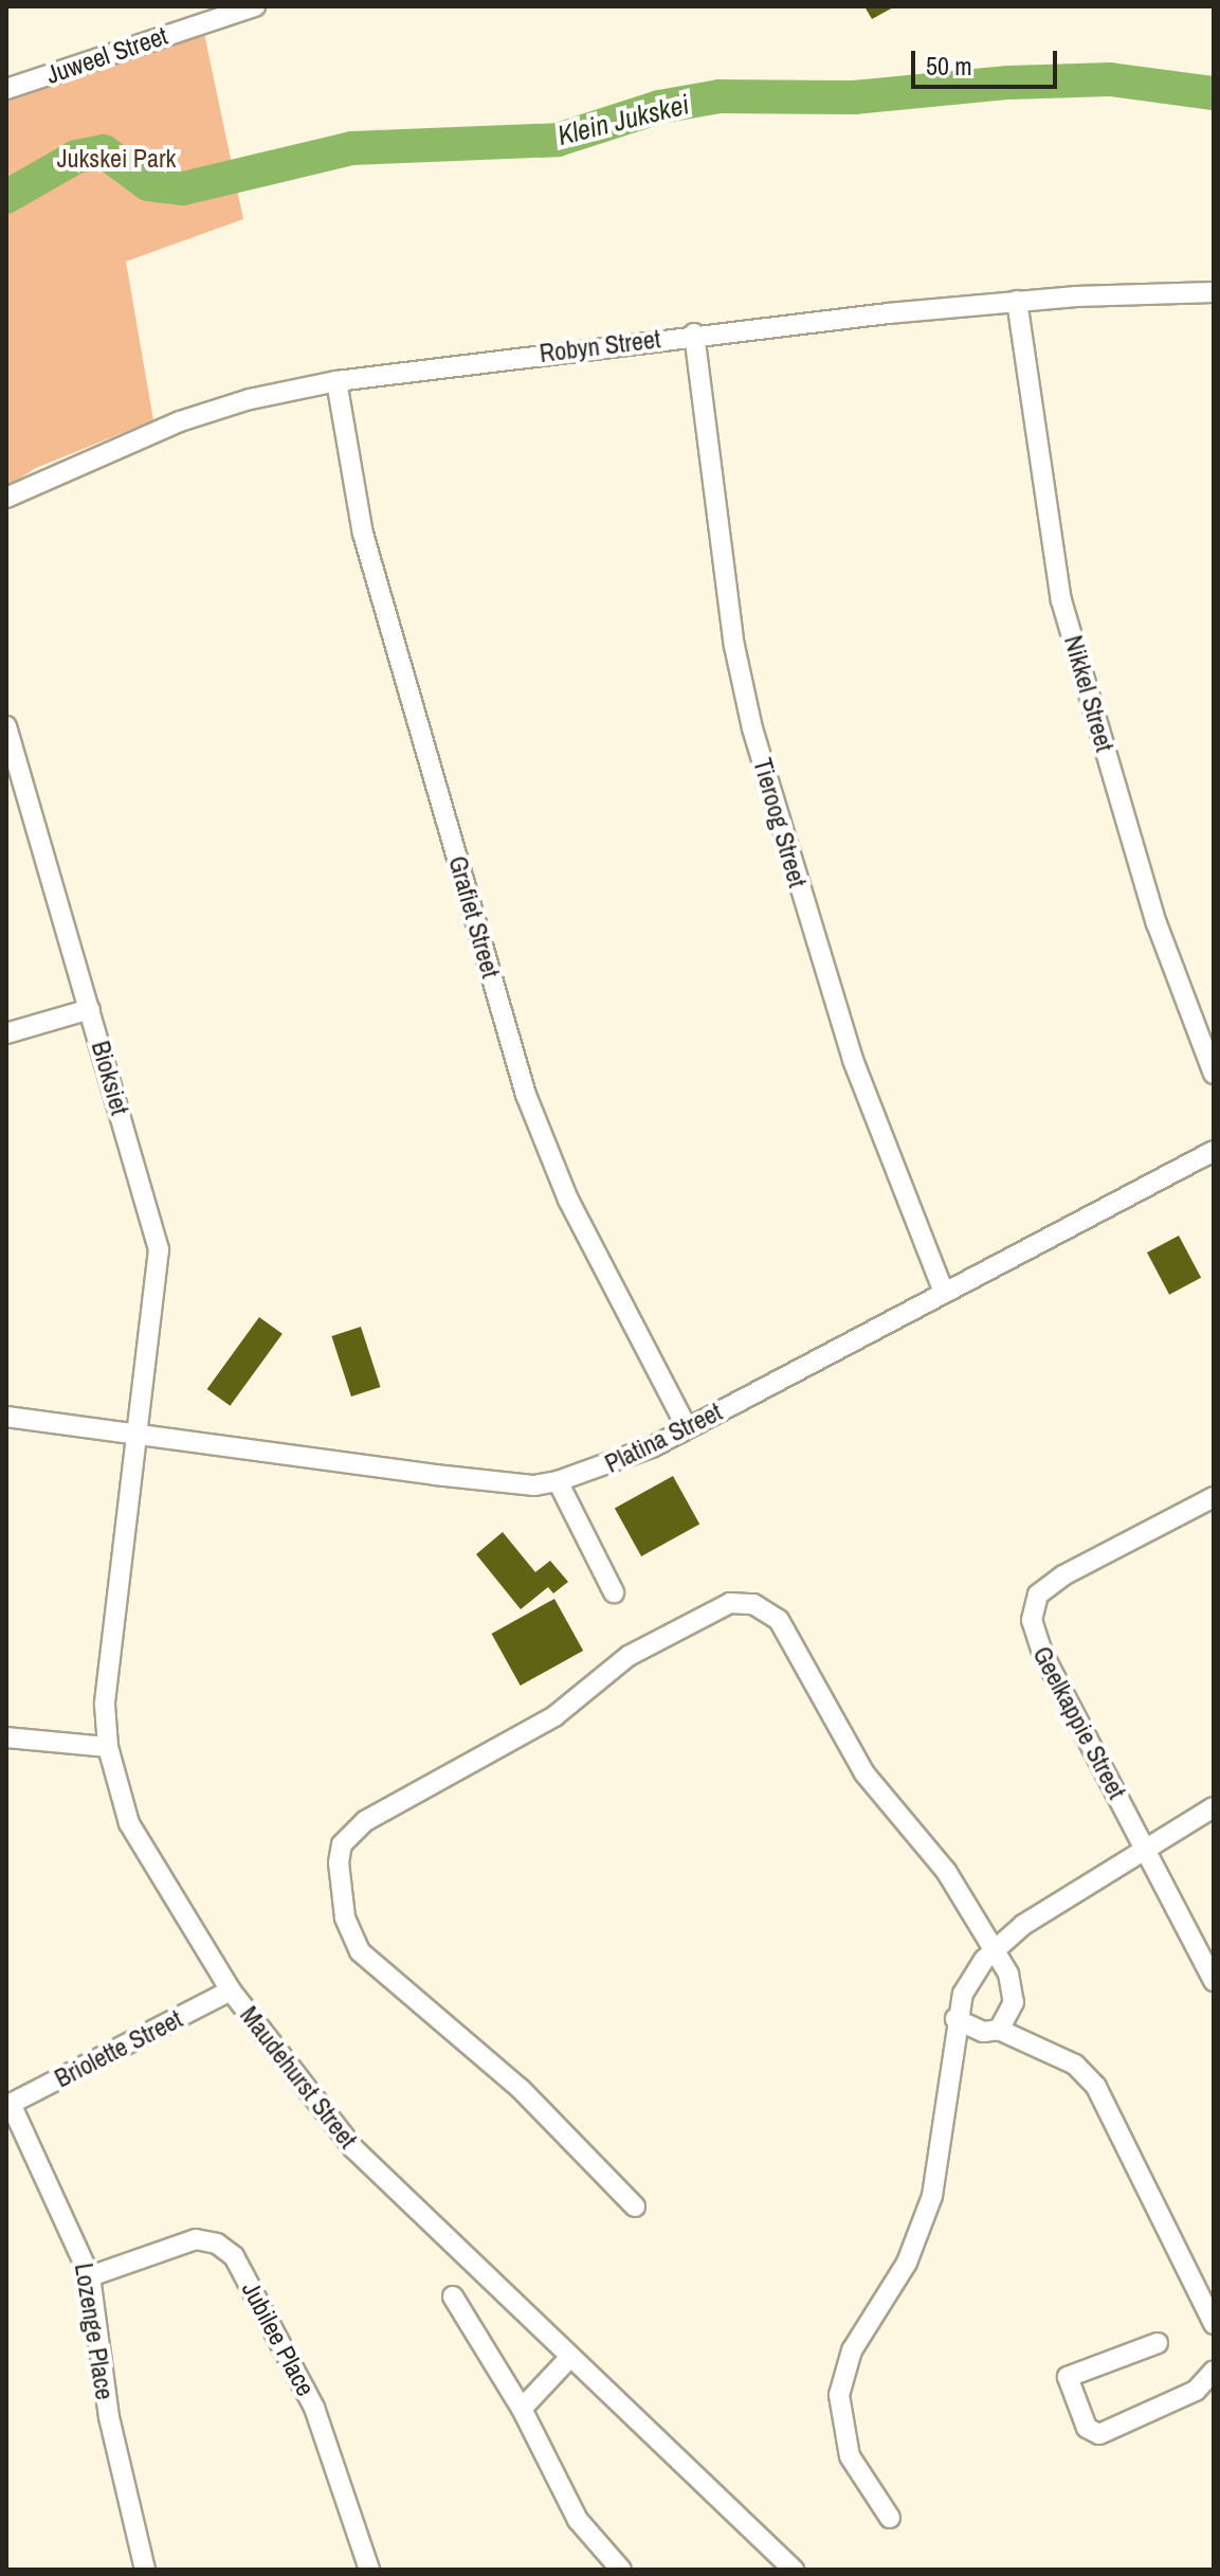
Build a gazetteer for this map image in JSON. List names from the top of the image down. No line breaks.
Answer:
{"streets":{"street":["Juweel Street","Robyn Street","Nikkel Street","Tieroog Street","Grafiet Street","Bioksiet","Platina Street","Geelkappie Street","Briolette Street","Maudehurst Street","Lozenge Place","Jubilee Place"]},"crossings":[["Robyn Street","Nikkel Street"],["Robyn Street","Tieroog Street"],["Robyn Street","Grafiet Street"],["Tieroog Street","Platina Street"],["Grafiet Street","Platina Street"],["Bioksiet","Platina Street"],["Bioksiet","Maudehurst Street"],["Platina Street","Maudehurst Street"],["Briolette Street","Maudehurst Street"],["Briolette Street","Lozenge Place"],["Lozenge Place","Jubilee Place"]],"water":["Klein Jukskei"],"parks":["Jukskei Park"],"scale_bar":"50 m"}
